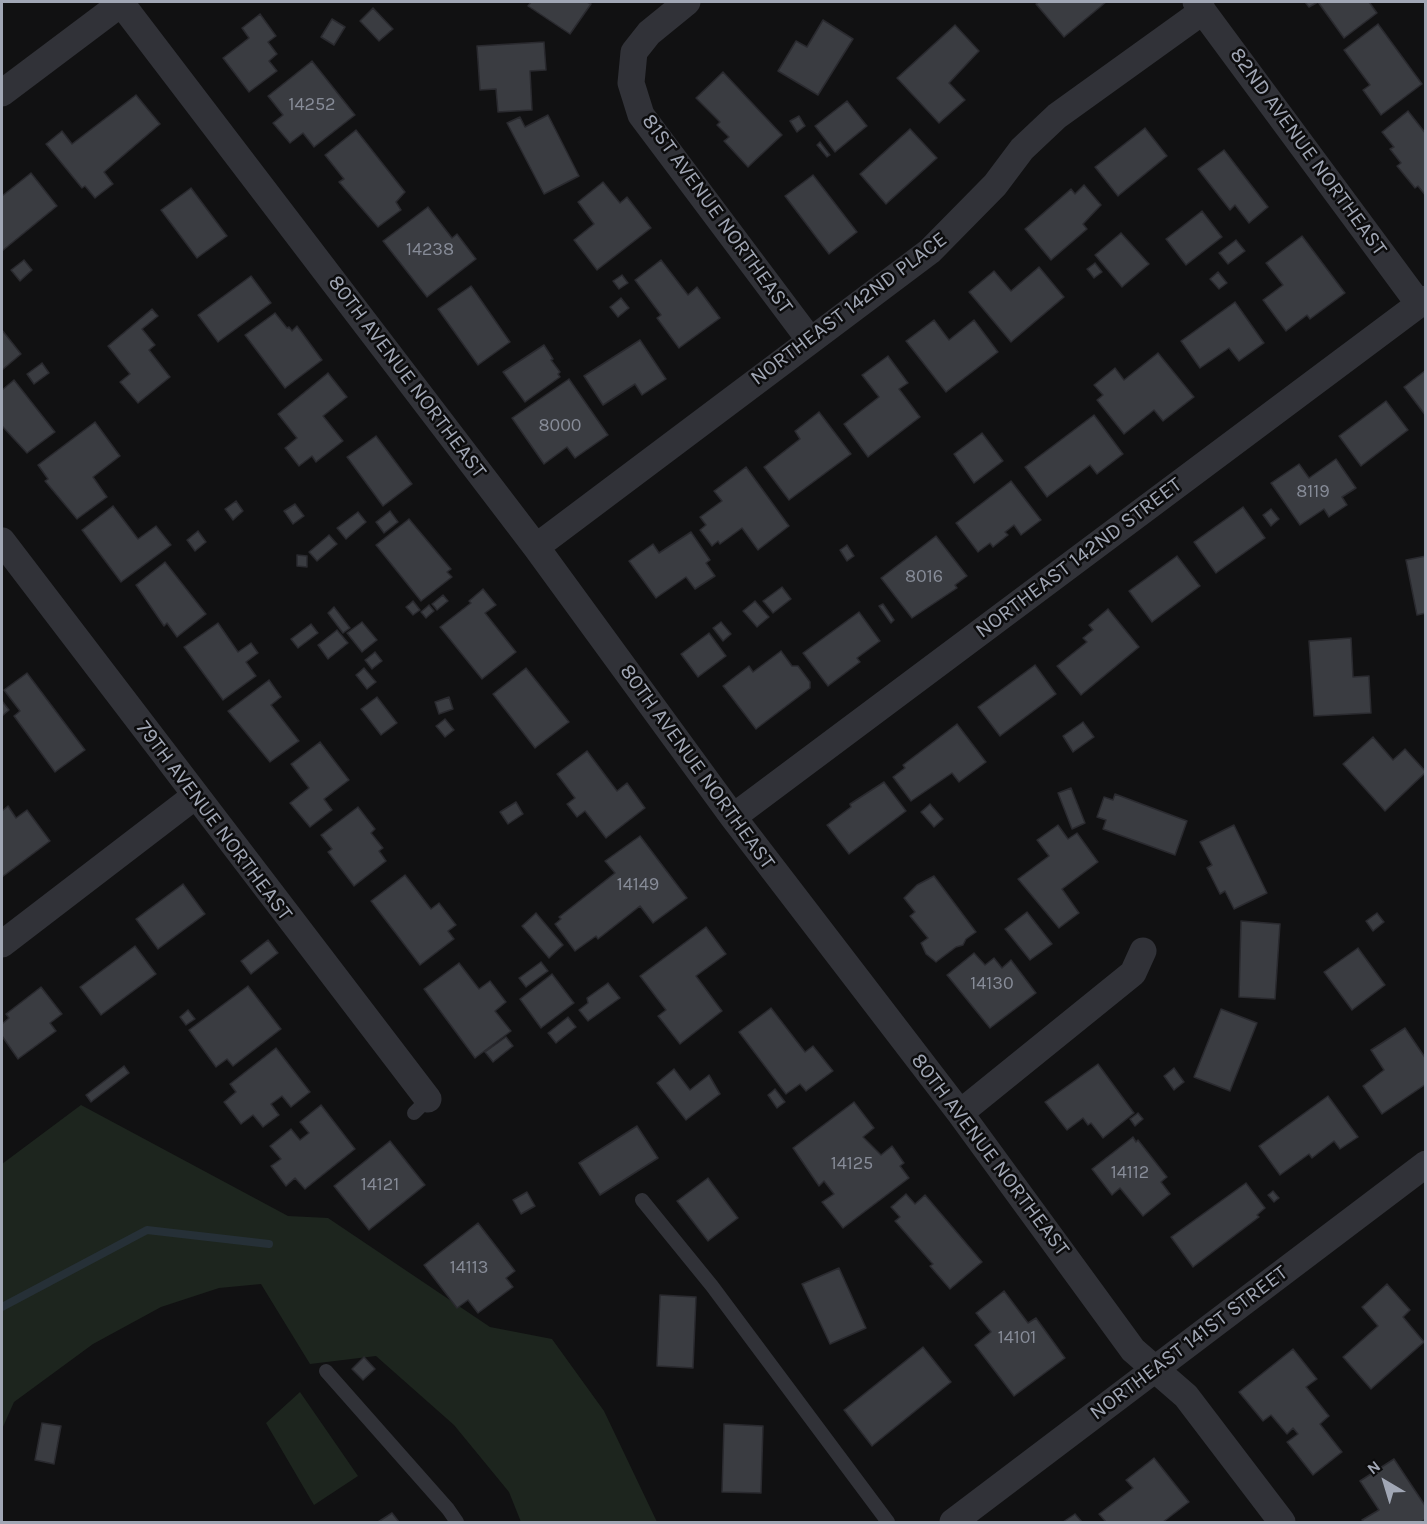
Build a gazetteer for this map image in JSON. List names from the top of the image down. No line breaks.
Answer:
{"streets":{"street":["82ND AVENUE NORTHEAST","81ST AVENUE NORTHEAST","NORTHEAST 142ND PLACE","80TH AVENUE NORTHEAST","NORTHEAST 142ND STREET","79TH AVENUE NORTHEAST","NORTHEAST 141ST STREET"]},"crossings":[["82ND AVENUE NORTHEAST","NORTHEAST 142ND PLACE"],["82ND AVENUE NORTHEAST","NORTHEAST 142ND STREET"],["81ST AVENUE NORTHEAST","NORTHEAST 142ND PLACE"],["NORTHEAST 142ND PLACE","80TH AVENUE NORTHEAST"],["80TH AVENUE NORTHEAST","NORTHEAST 142ND STREET"],["80TH AVENUE NORTHEAST","NORTHEAST 141ST STREET"]],"house_numbers":["14252","14238","8000","8119","8016","14149","14130","14125","14112","14121","14113","14101"],"north":"top left"}
